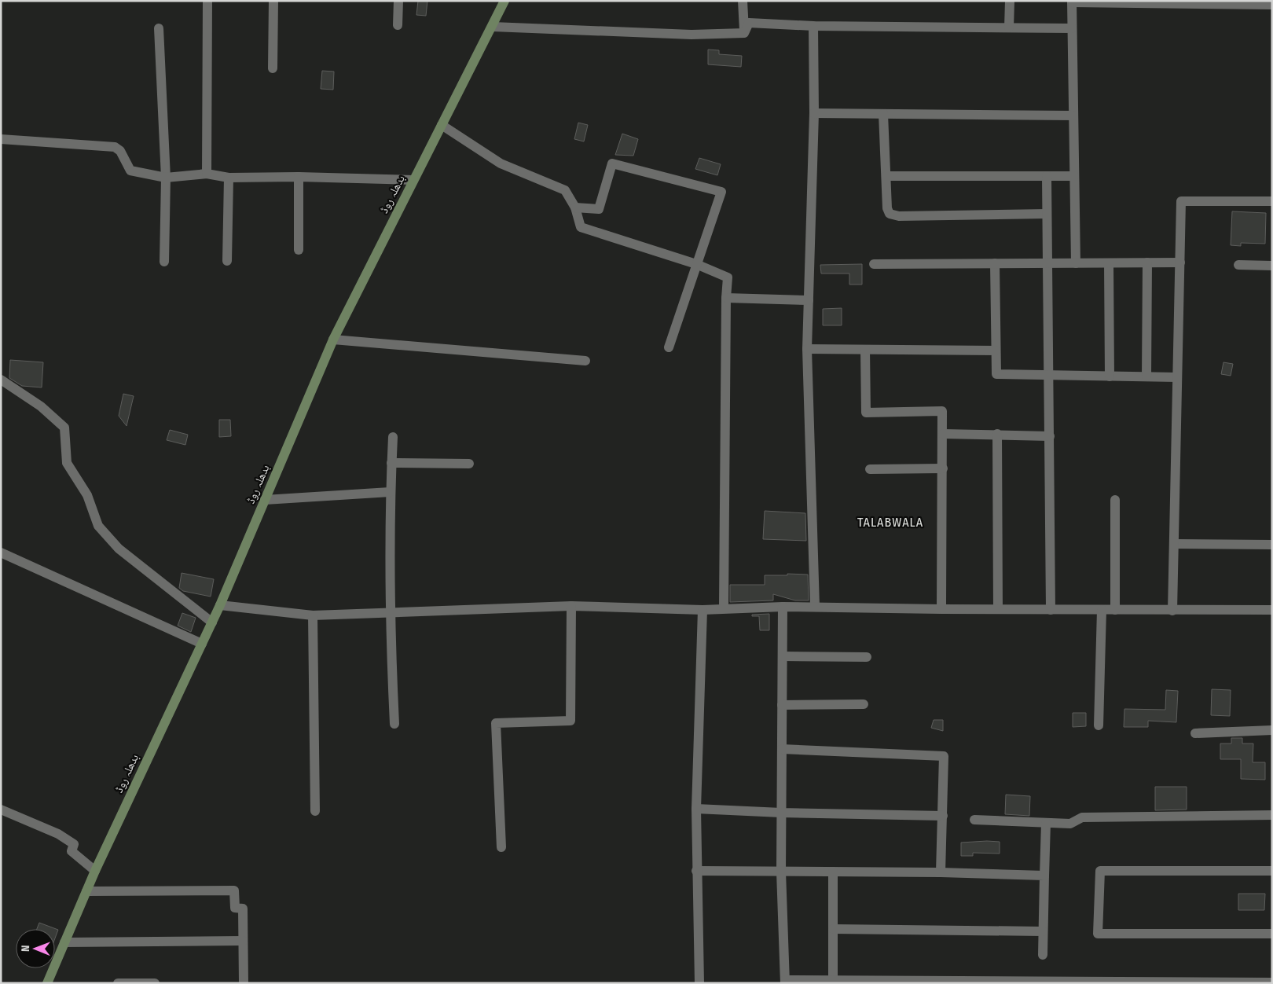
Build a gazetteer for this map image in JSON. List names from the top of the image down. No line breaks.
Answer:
{"streets":{"main road":["بدھلہ روڈ"]},"districts":["TALABWALA"],"north":"left"}
